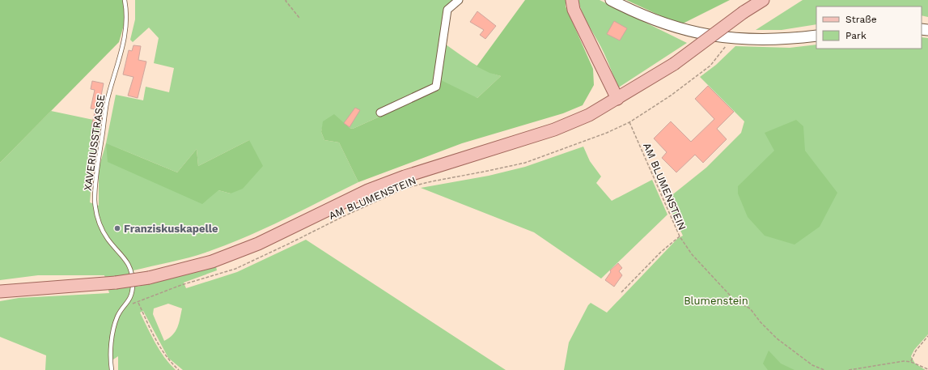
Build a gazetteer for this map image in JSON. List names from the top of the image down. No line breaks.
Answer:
{"streets":{"lane":["XAVERIUSSTRASSE"],"path":["AM BLUMENSTEIN"]},"crossings":[["XAVERIUSSTRASSE","AM BLUMENSTEIN"]],"parks":["Blumenstein"],"places":["Franziskuskapelle"],"legend":["Straße","Park"]}
